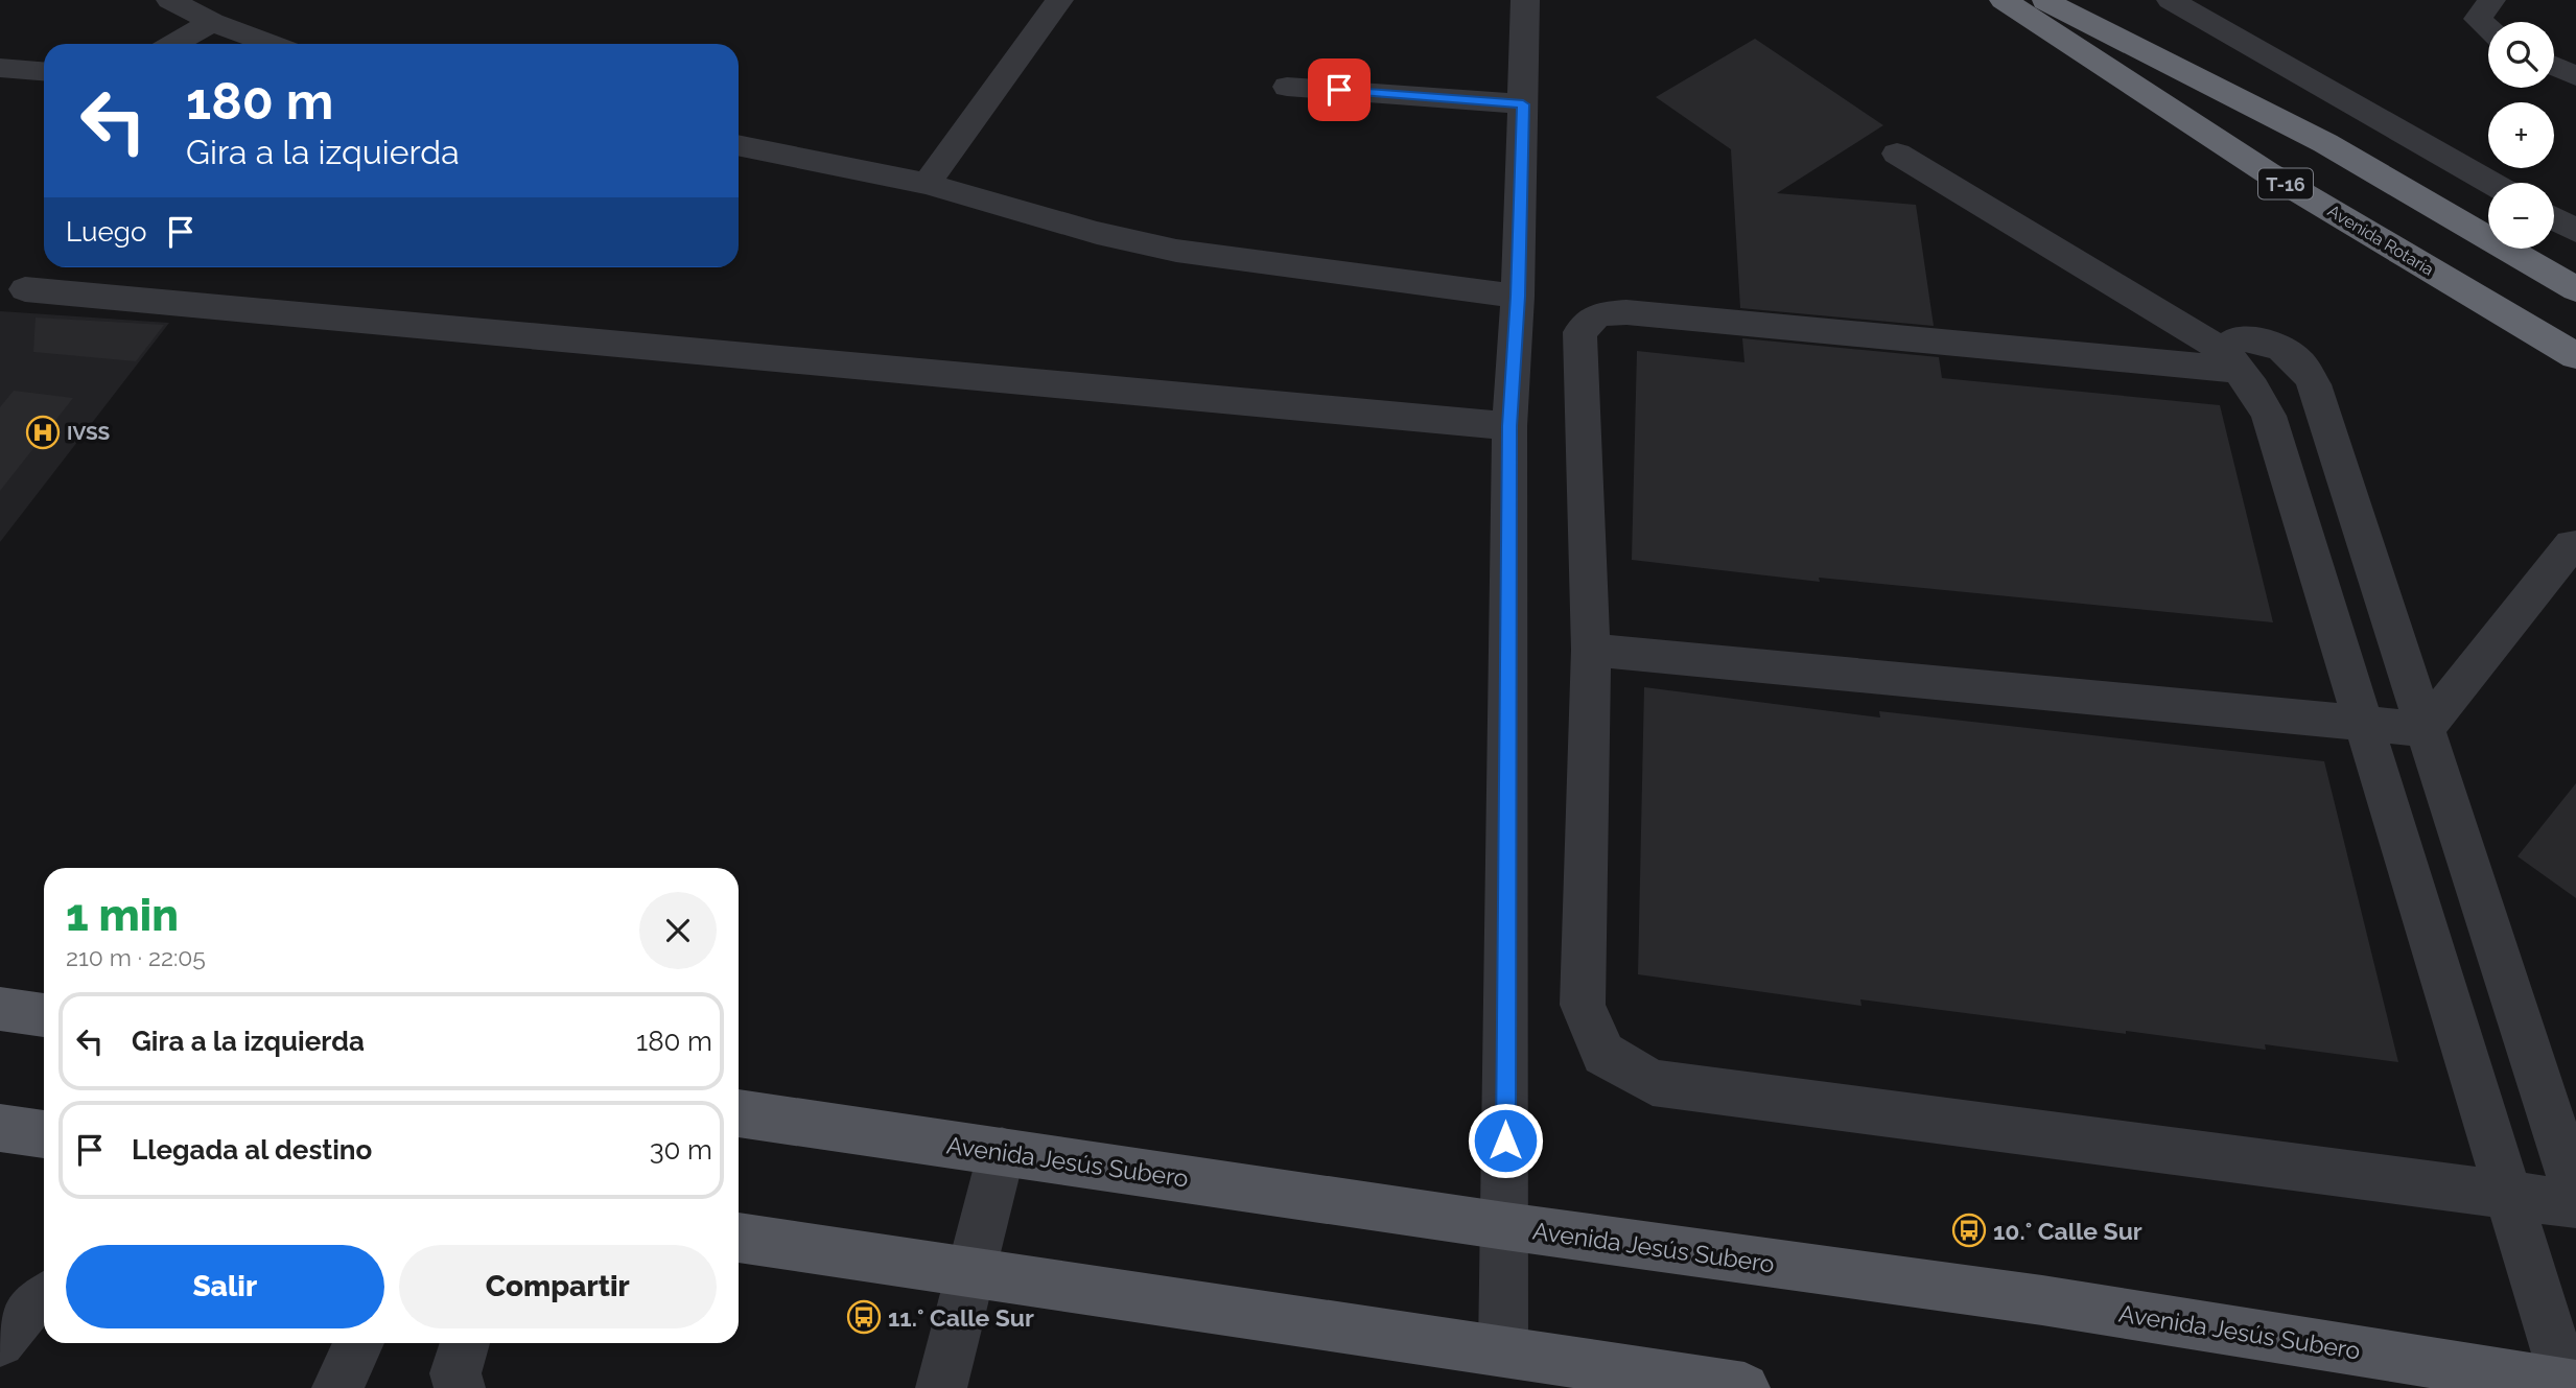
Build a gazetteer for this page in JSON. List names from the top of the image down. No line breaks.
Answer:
{"streets":{"highway":["T-16","Avenida Rotaria"],"main road":["Avenida Jesús Subero"]},"places":{"hospital":["IVSS"],"bus stop":["10.° Calle Sur","11.° Calle Sur"]},"page":{"map_buttons":["+","−"],"turn":["180 m","Gira a la izquierda"],"then":"Luego","heading":["1 min","210 m · 22:05"],"list":[{"name":"Gira a la izquierda","value":"180 m"},{"name":"Llegada al destino","value":"30 m"}],"buttons":["Salir","Compartir"]}}
